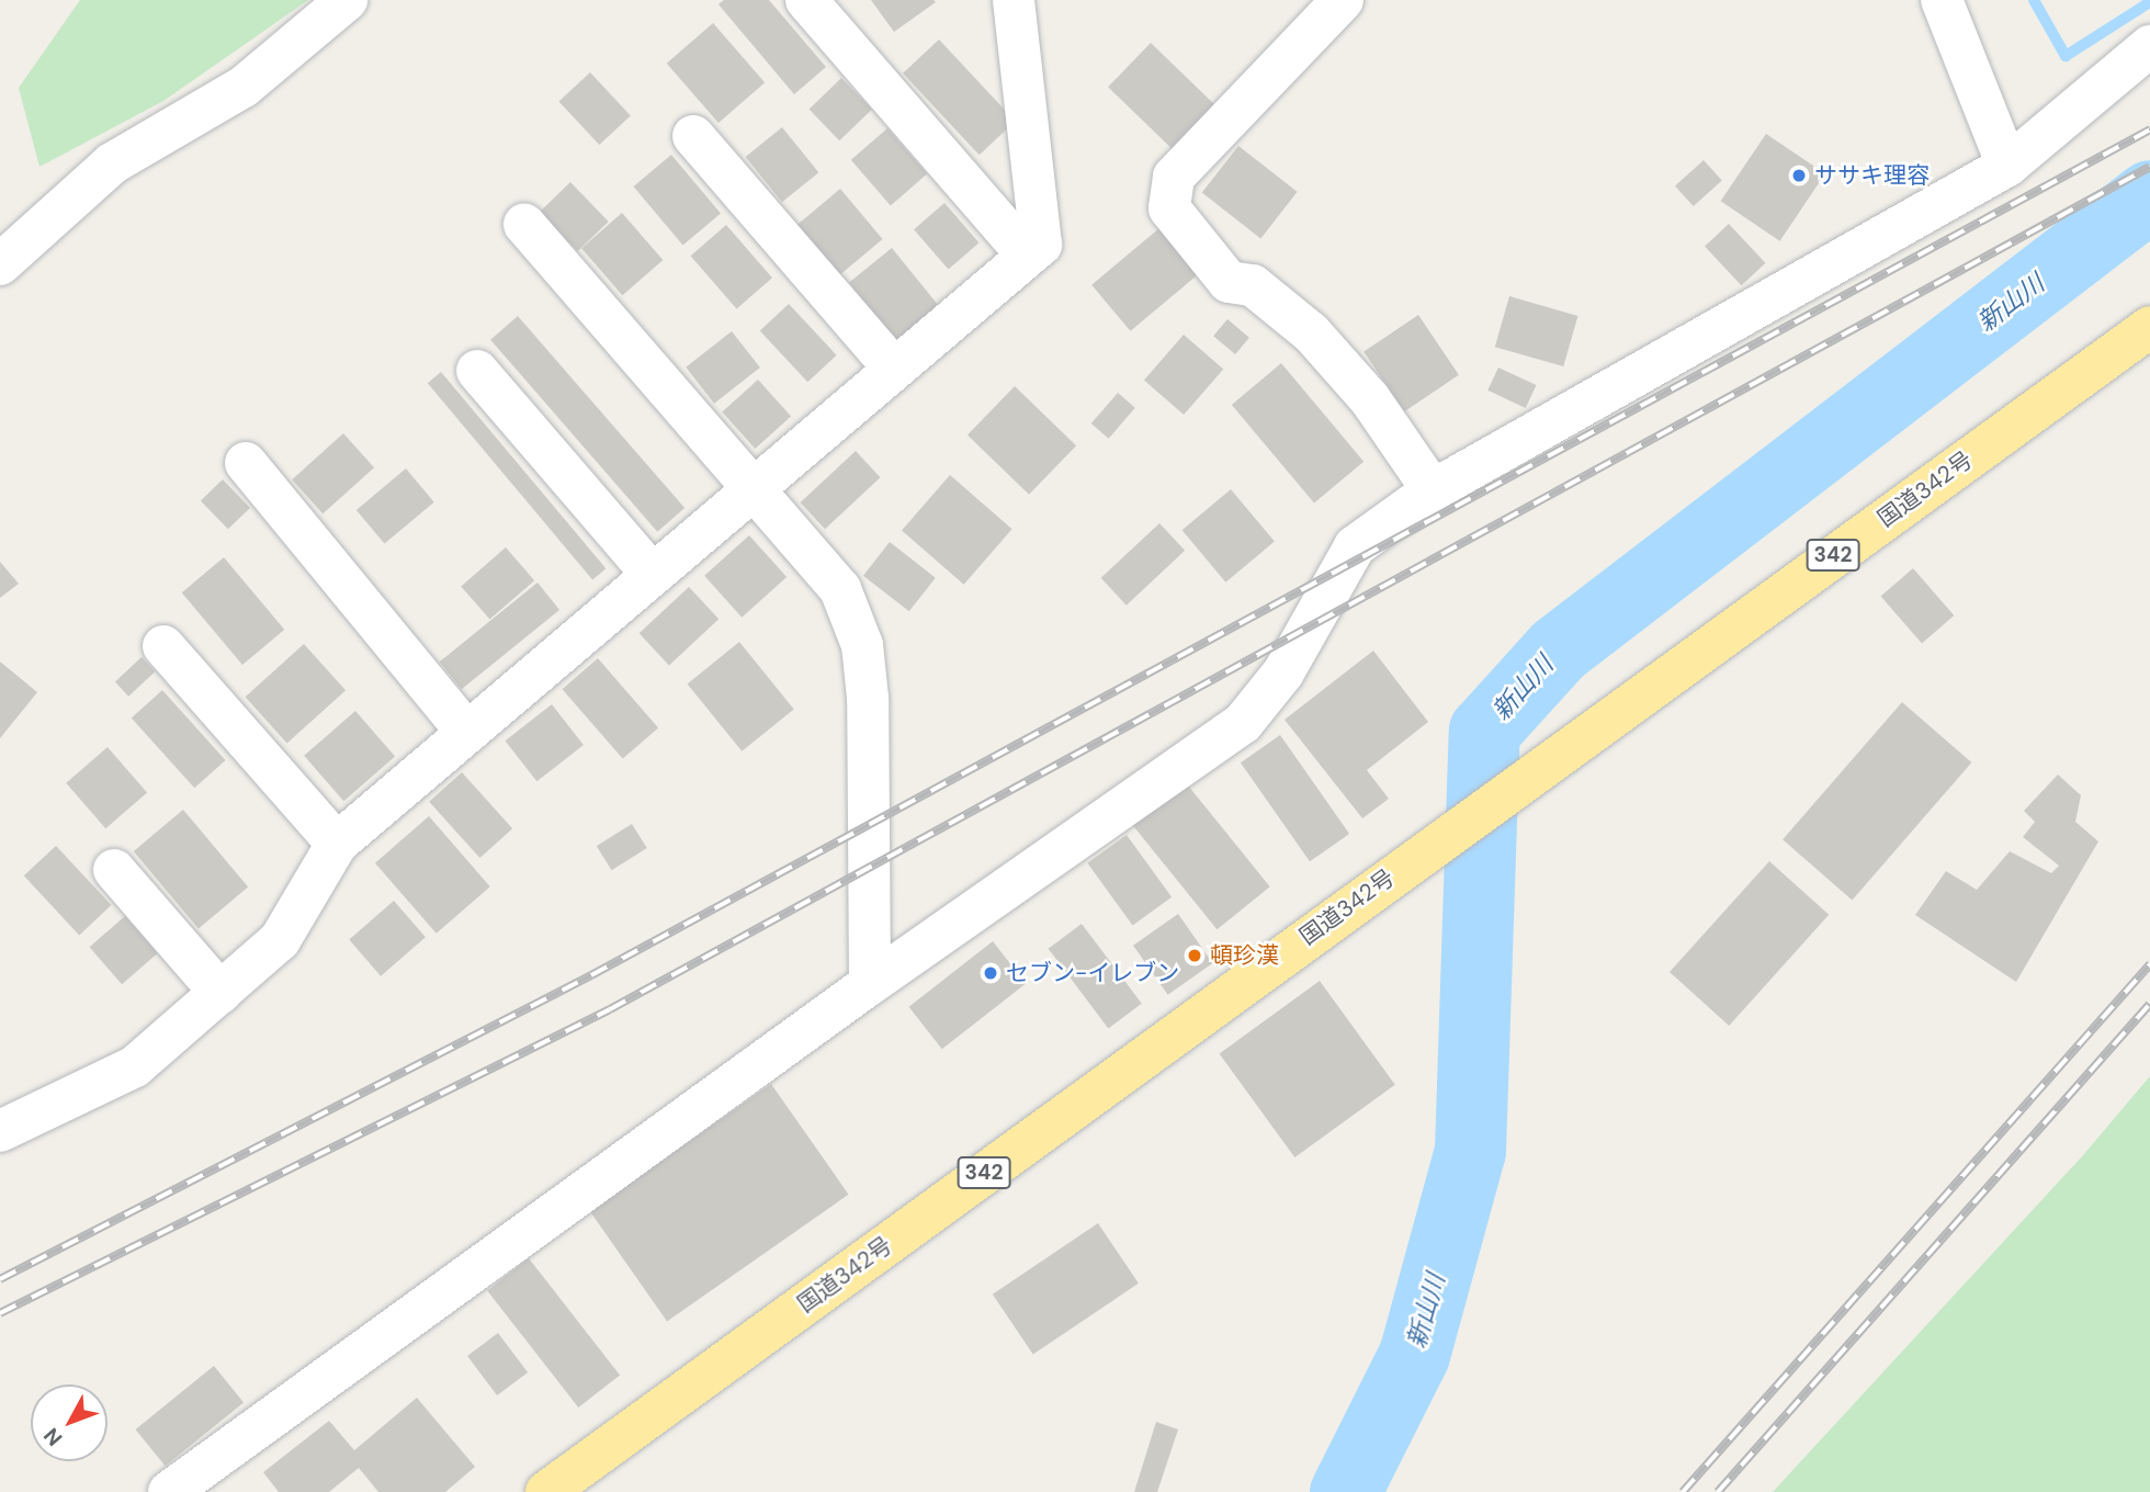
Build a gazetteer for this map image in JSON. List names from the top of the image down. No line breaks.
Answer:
{"streets":{"highway":["国道342号","342"]},"water":["新山川"],"places":["ササキ理容","頓珍漢","セブン-イレブン"],"north":"bottom left"}
